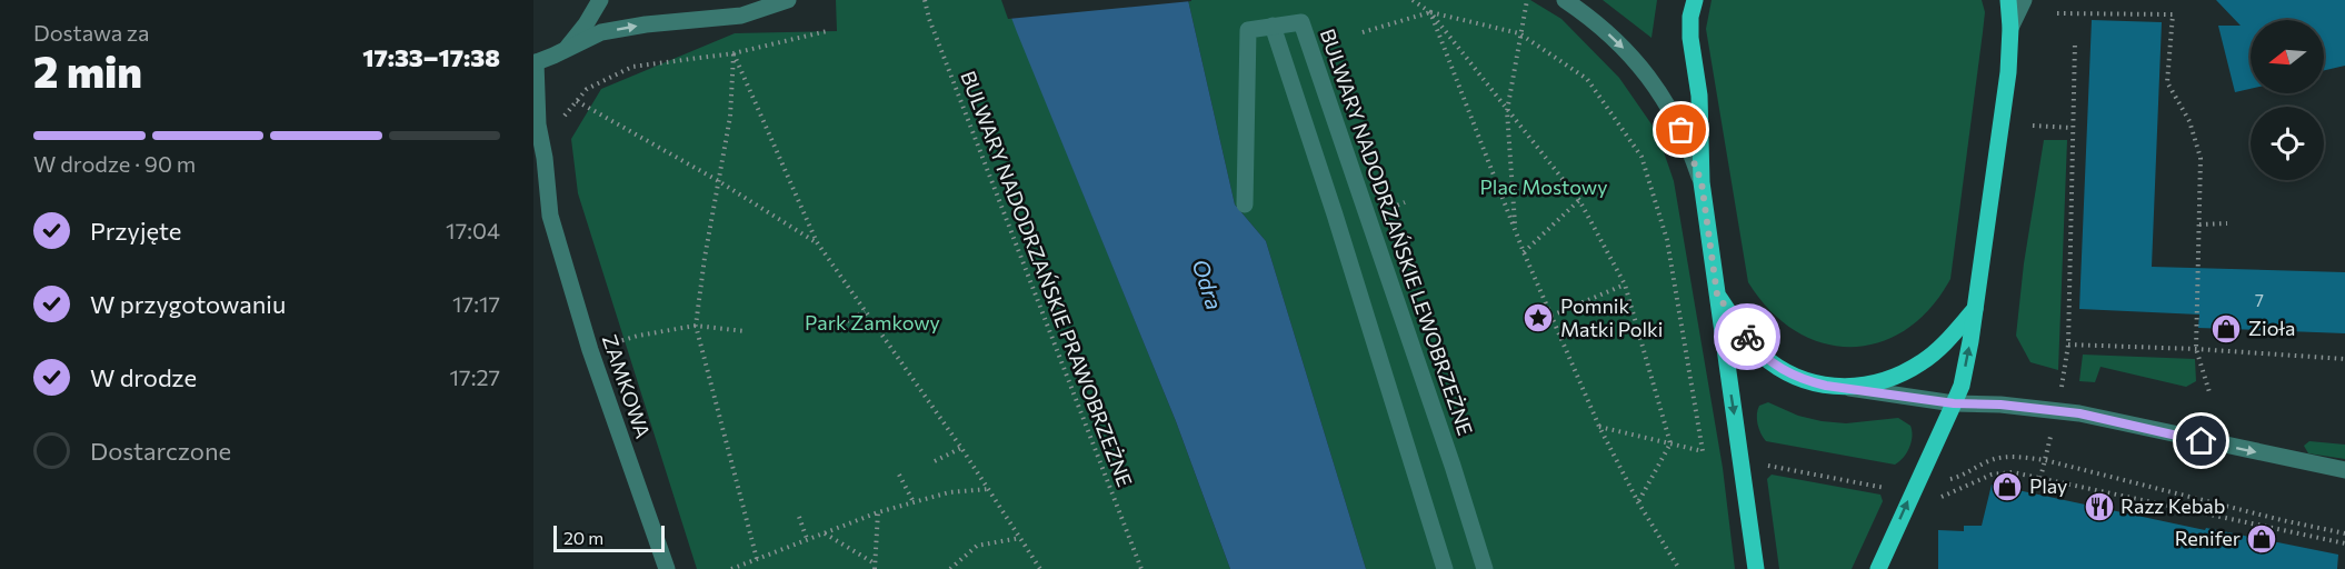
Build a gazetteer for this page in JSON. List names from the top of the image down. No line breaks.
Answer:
{"streets":{"street":["BULWARY NADODRZAŃSKIE LEWOBRZEŻNE","ZAMKOWA"],"path":["BULWARY NADODRZAŃSKIE PRAWOBRZEŻNE"]},"water":["Odra"],"parks":["Plac Mostowy","Park Zamkowy"],"places":{"place":["Pomnik Matki Polki"],"shop":["Zioła","Play","Renifer"],"restaurant":["Razz Kebab"]},"house_numbers":["7"],"scale_bar":"20 m","north":"left","page":{"heading":["2 min","Dostawa za","17:33–17:38"],"bar":"W drodze · 90 m","list":[["Przyjęte","17:04"],["W przygotowaniu","17:17"],["W drodze","17:27"],"Dostarczone"],"scale":"20 m"}}
